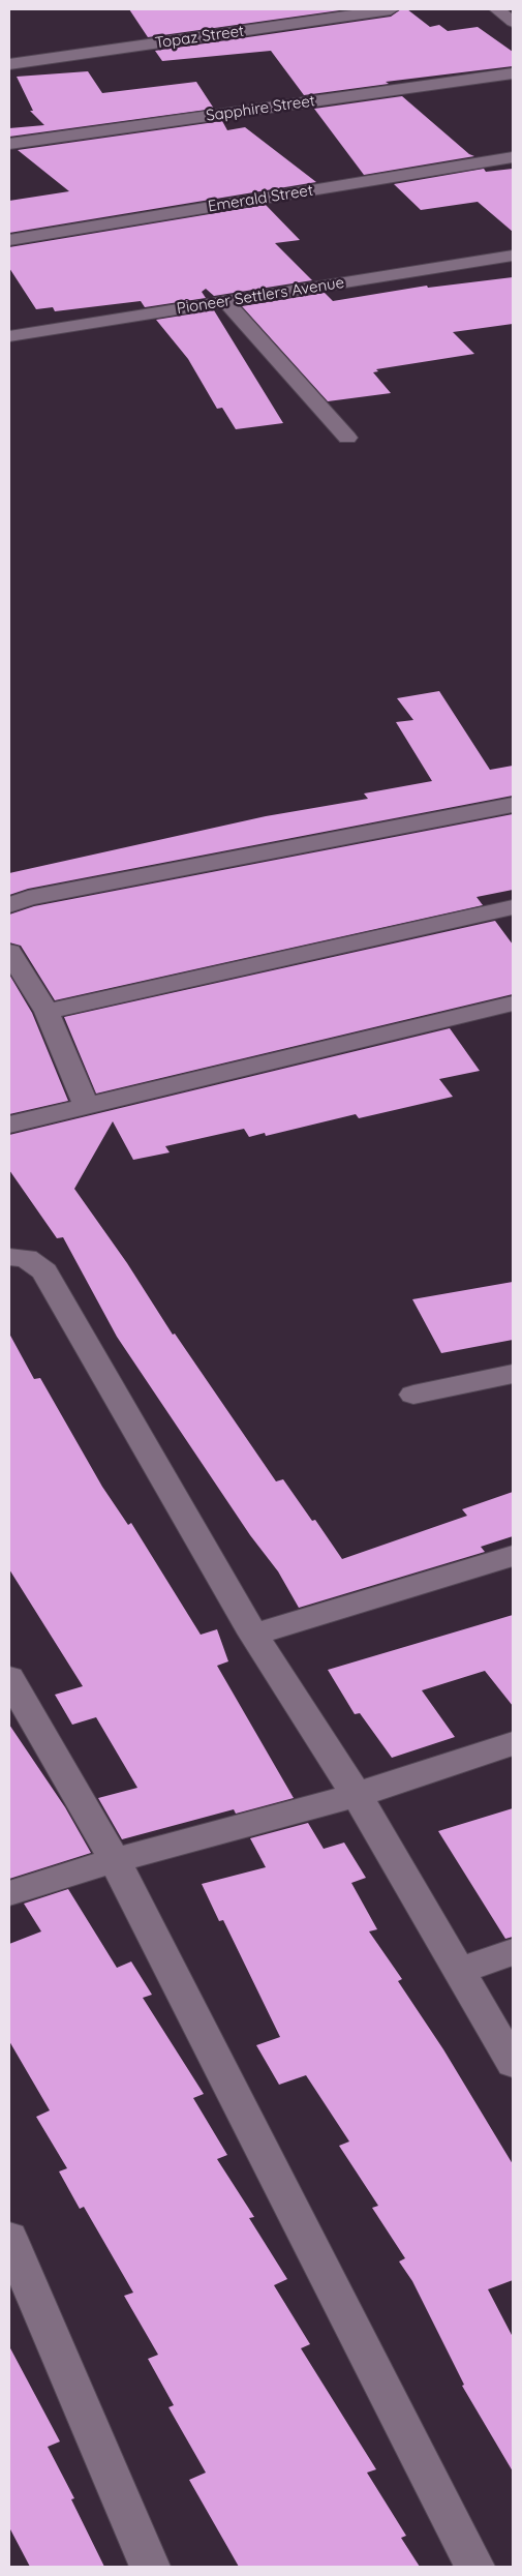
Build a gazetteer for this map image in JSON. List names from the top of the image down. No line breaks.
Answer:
{"streets":{"street":["Topaz Street","Sapphire Street","Emerald Street","Pioneer Settlers Avenue"]}}
